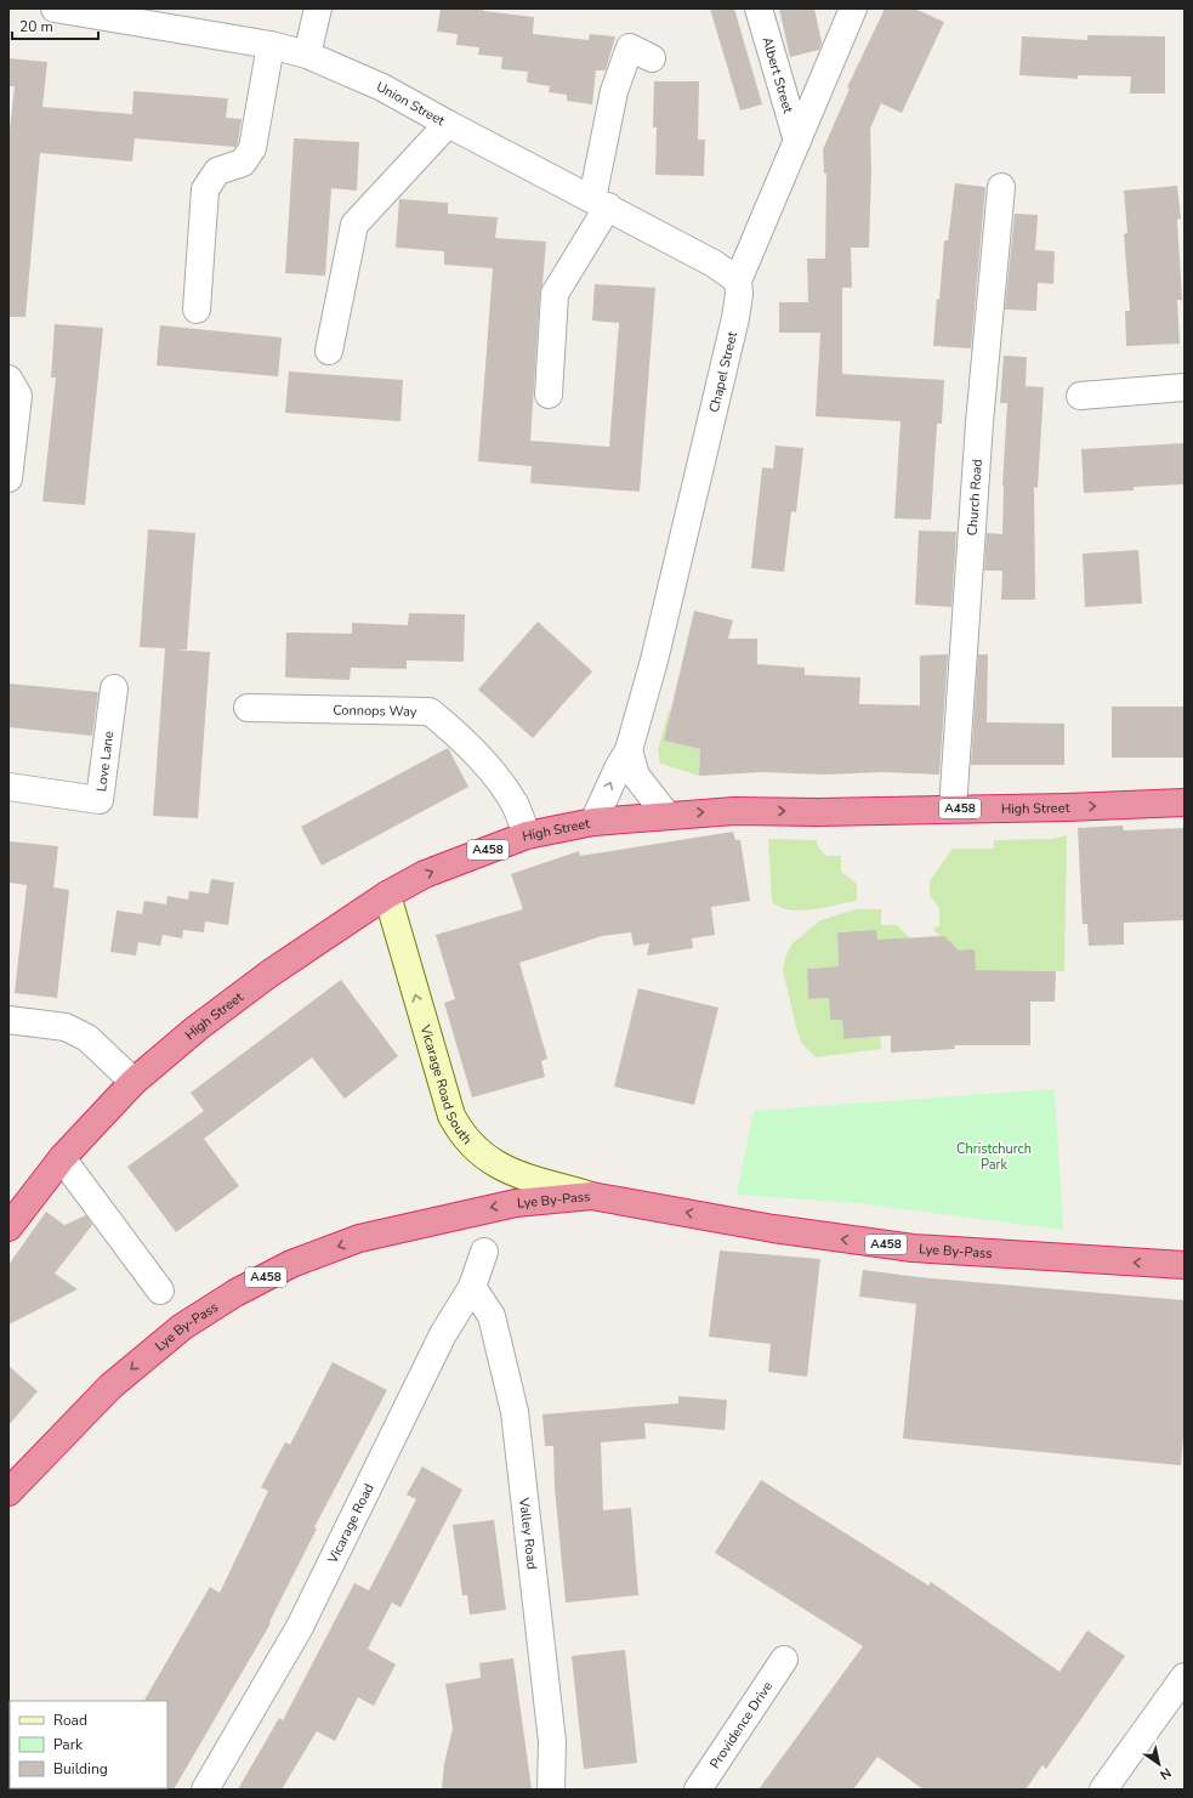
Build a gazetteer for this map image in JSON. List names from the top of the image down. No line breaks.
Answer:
{"streets":{"highway":["High Street","A458","Lye By-Pass"],"street":["Albert Street","Union Street","Chapel Street","Church Road","Connops Way","Love Lane","Vicarage Road South","Vicarage Road","Valley Road","Providence Drive"]},"crossings":[["Albert Street","Chapel Street"],["Union Street","Chapel Street"],["Chapel Street","High Street"],["Church Road","High Street"],["Connops Way","High Street"],["High Street","Vicarage Road South"],["Vicarage Road South","Lye By-Pass"],["Vicarage Road","Valley Road"]],"one_way":["High Street","Vicarage Road South","Lye By-Pass"],"parks":["Christchurch Park"],"legend":["Road","Park","Building"],"scale_bar":"20 m","north":"bottom right"}
